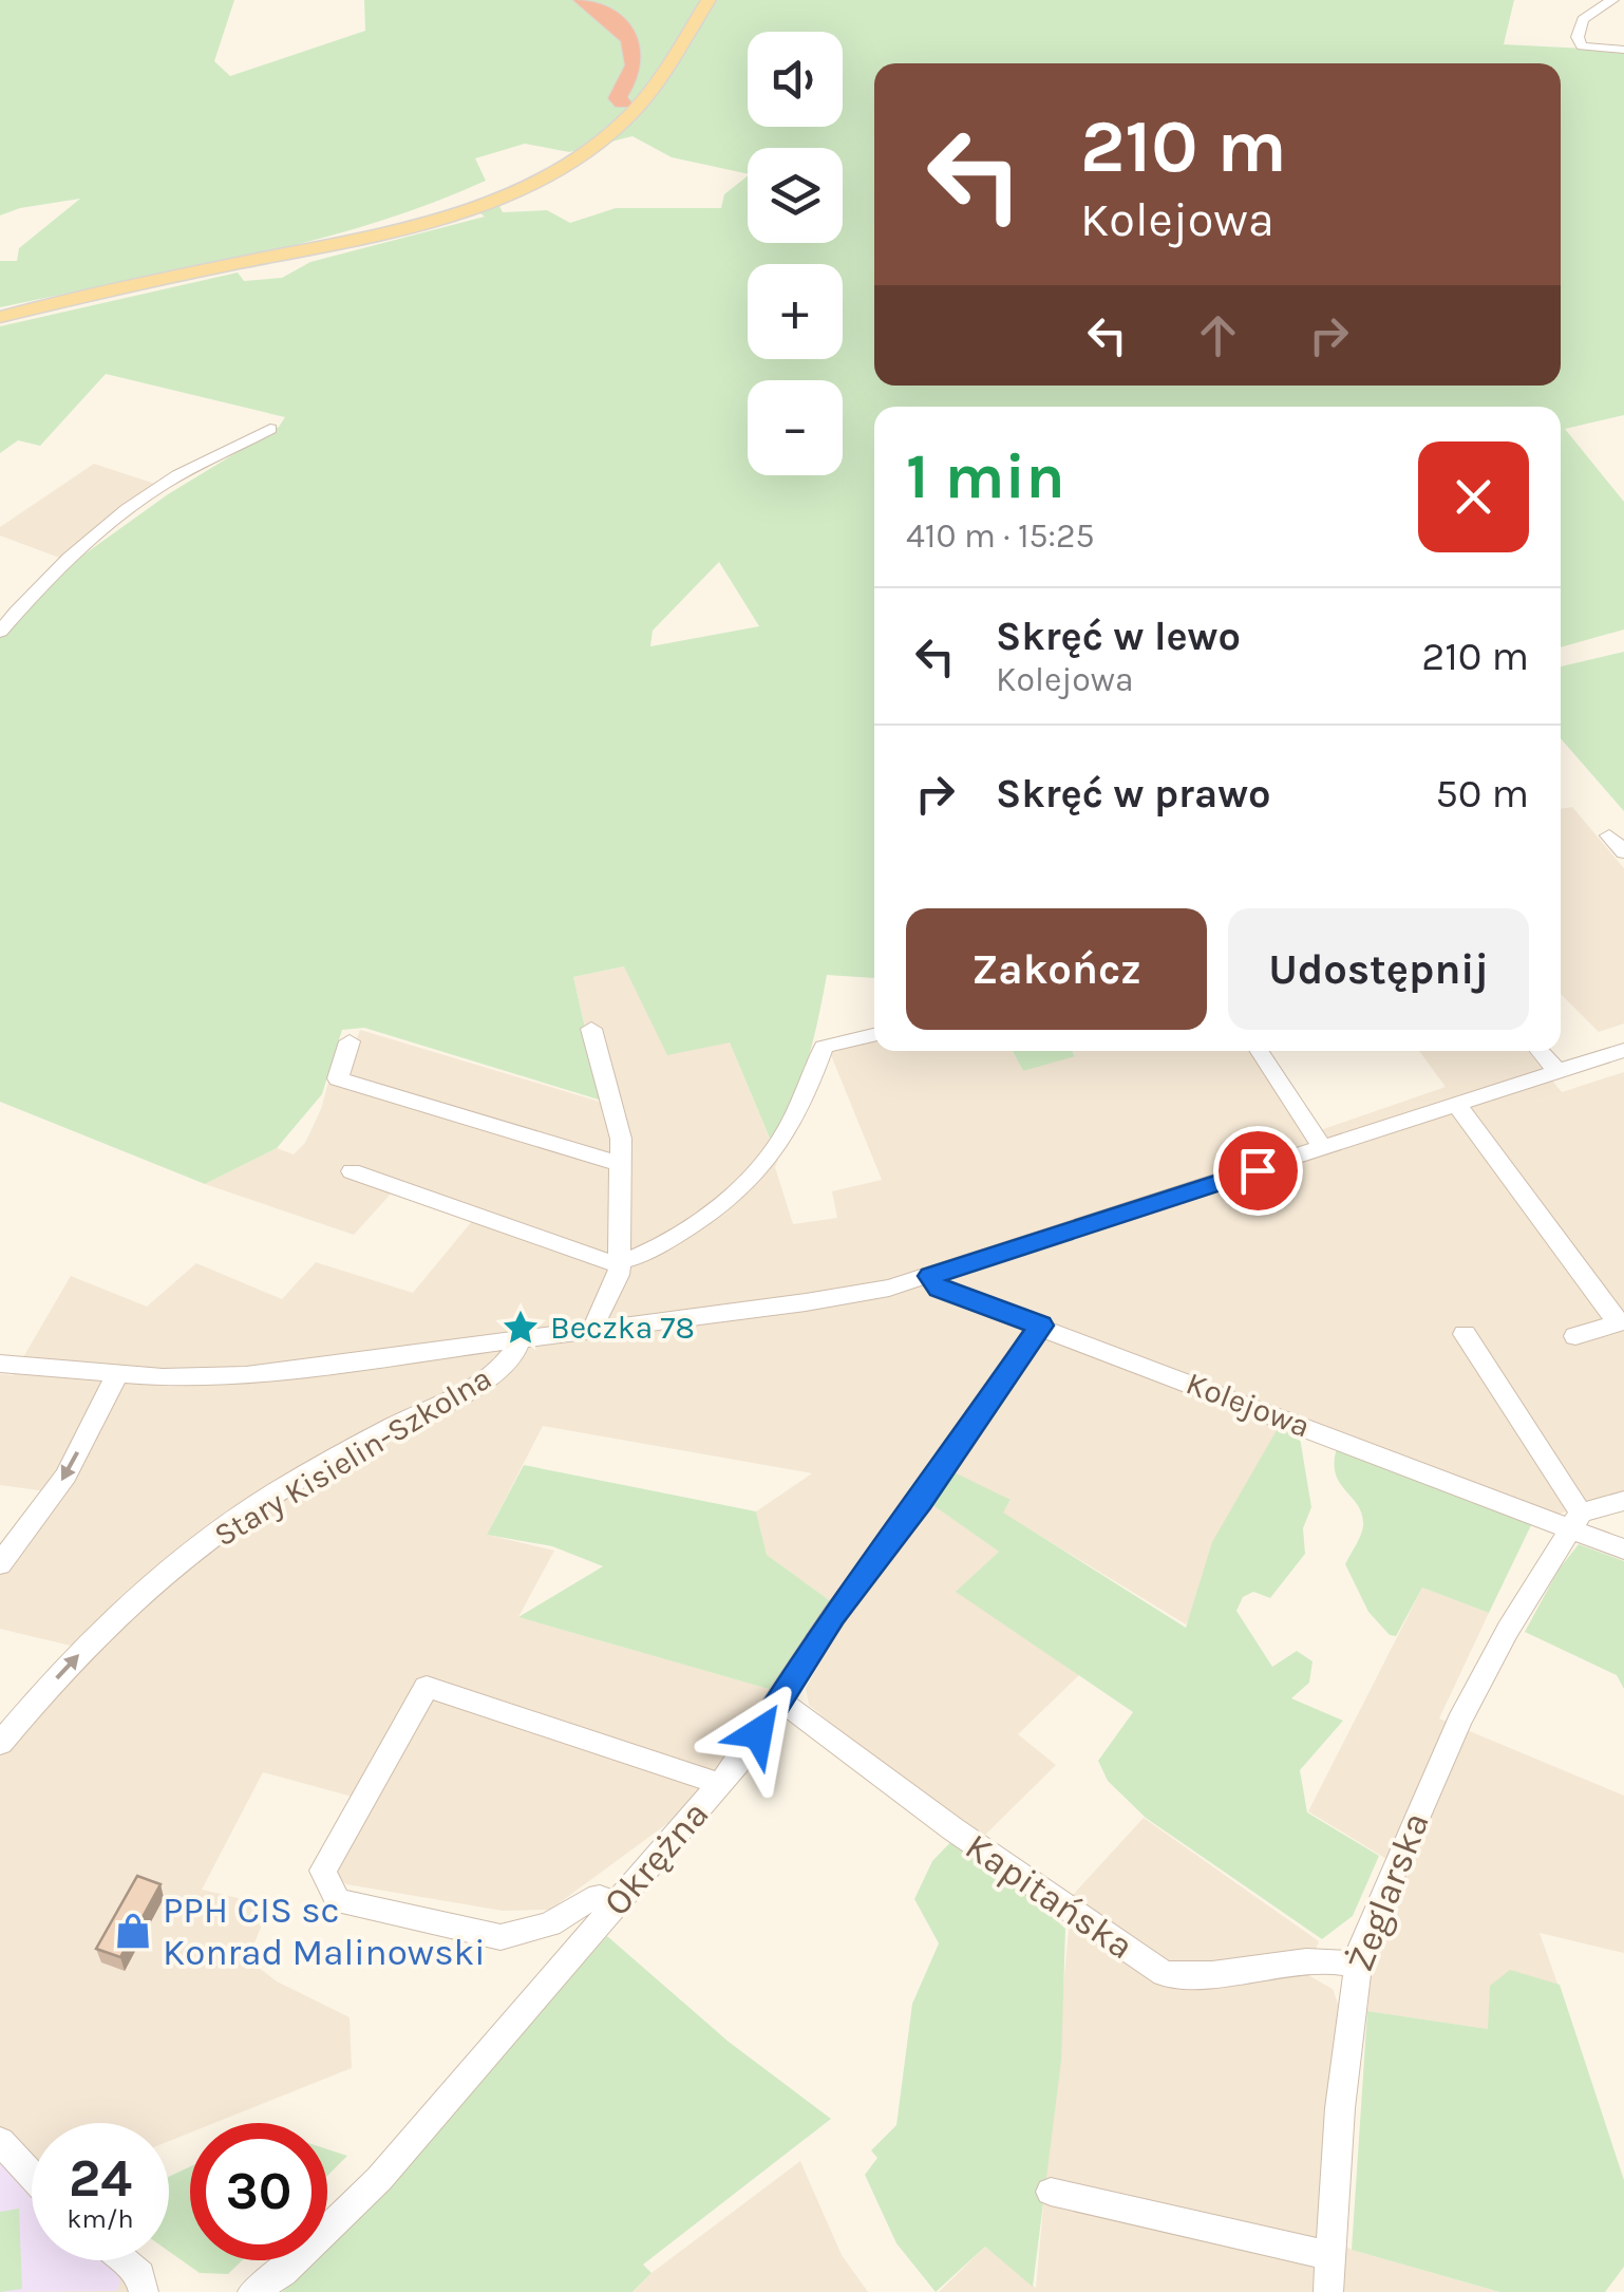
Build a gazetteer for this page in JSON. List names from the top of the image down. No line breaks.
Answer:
{"streets":{"street":["Kolejowa","Stary Kisielin-Szkolna","Okrężna","Żeglarska","Kapitańska"]},"crossings":[["Kolejowa","Okrężna"],["Kolejowa","Żeglarska"],["Okrężna","Kapitańska"],["Żeglarska","Kapitańska"]],"places":{"place":["Beczka 78"],"shop":["PPH CIS sc Konrad Malinowski"]},"page":{"map_buttons":["+","−"],"turn":["210 m","Kolejowa"],"heading":["1 min","410 m · 15:25"],"list":[{"name":"Skręć w lewo","note":"Kolejowa","value":"210 m"},{"name":"Skręć w prawo","value":"50 m"}],"buttons":["Zakończ","Udostępnij"],"speed":"24 km/h","limit":"30"}}
